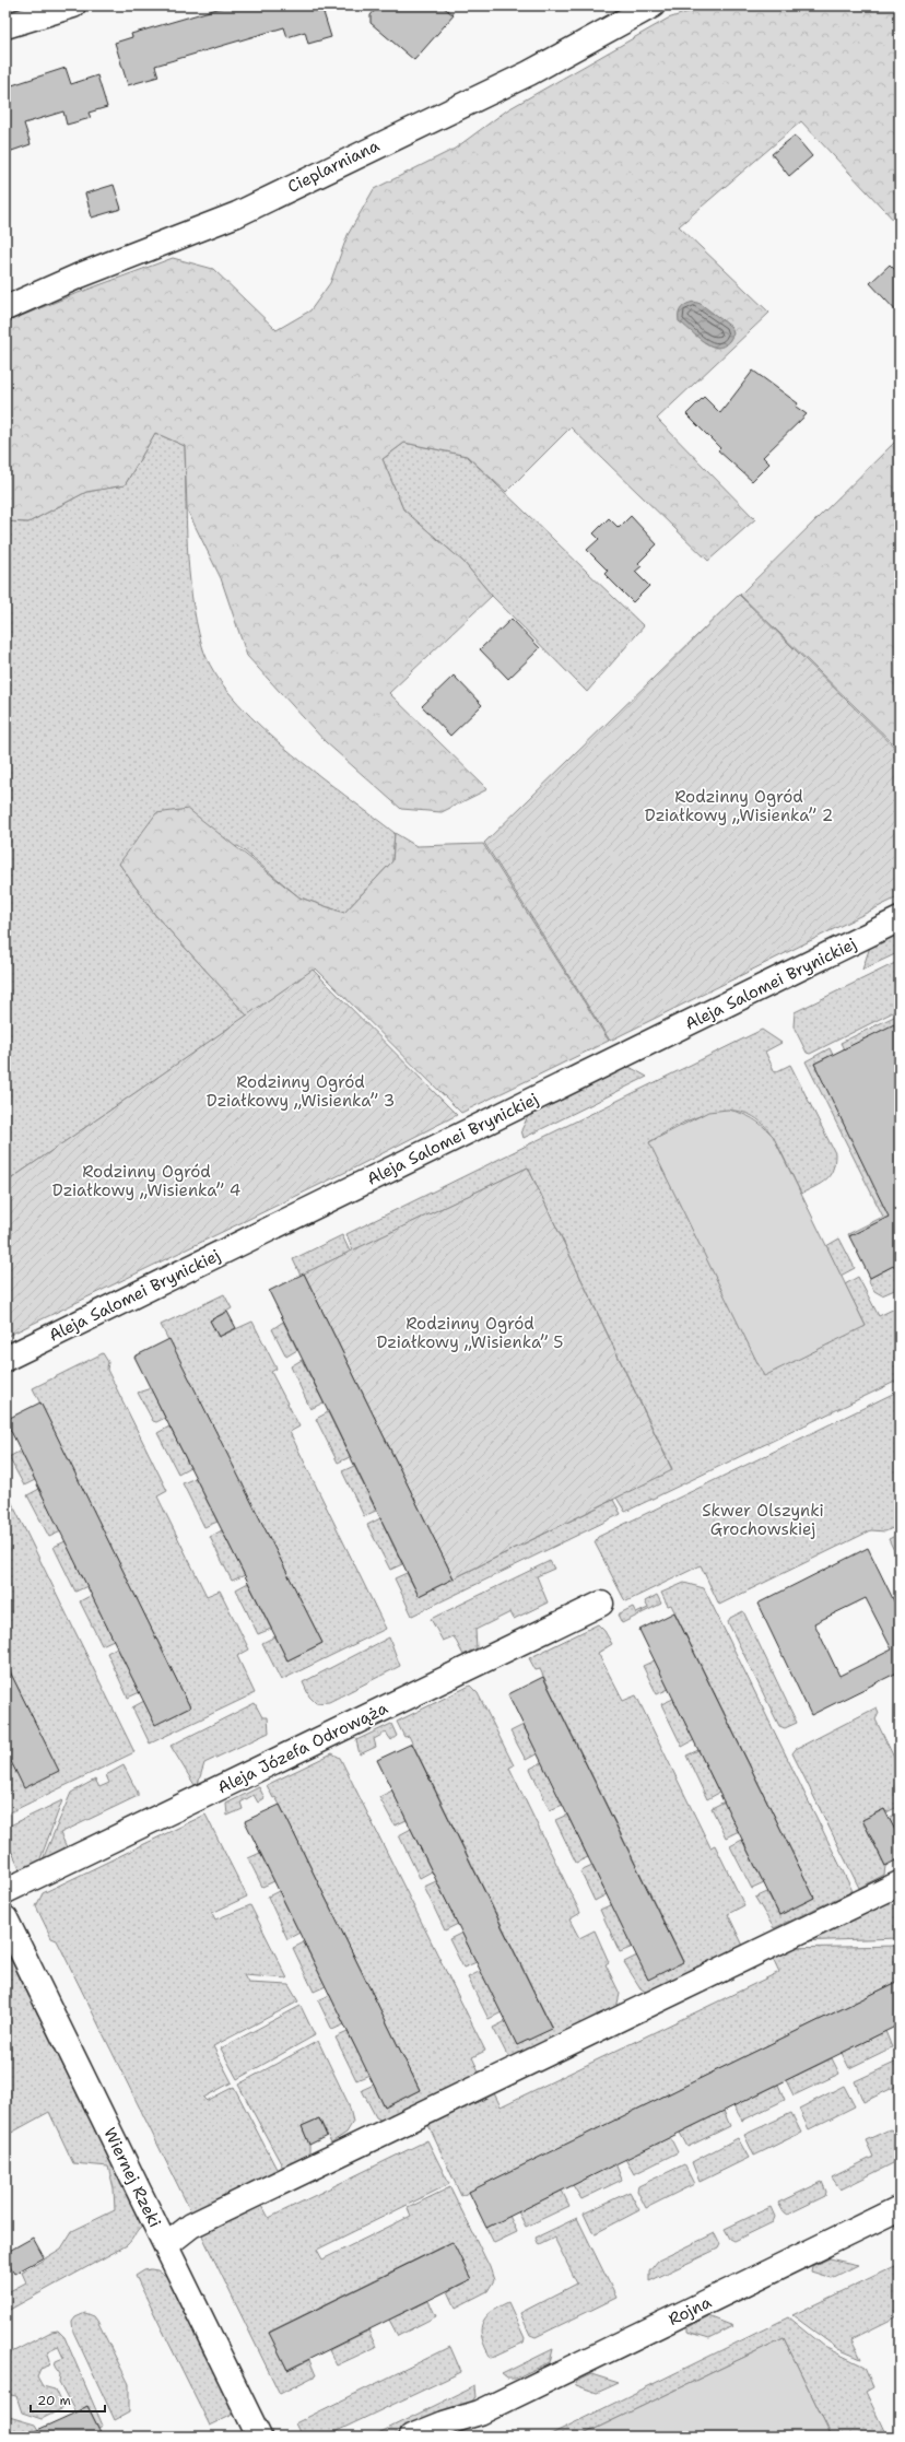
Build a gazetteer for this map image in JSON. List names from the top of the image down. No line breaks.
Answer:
{"streets":{"street":["Cieplarniana","Aleja Salomei Brynickiej","Aleja Józefa Odrowąża","Wiernej Rzeki","Rojna"]},"parks":["Rodzinny Ogród Działkowy „Wisienka” 2","Rodzinny Ogród Działkowy „Wisienka” 3","Rodzinny Ogród Działkowy „Wisienka” 4","Rodzinny Ogród Działkowy „Wisienka” 5","Skwer Olszynki Grochowskiej"],"scale_bar":"20 m"}
